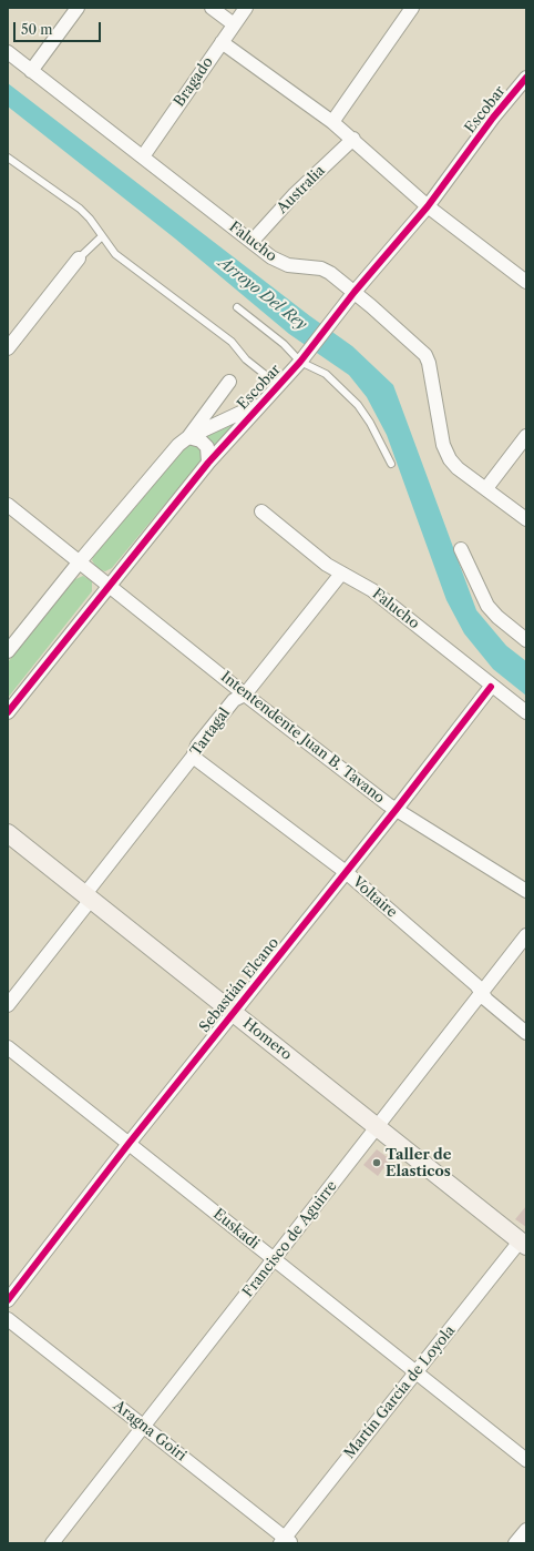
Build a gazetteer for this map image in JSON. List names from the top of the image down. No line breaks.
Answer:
{"streets":{"main road":["Homero"],"street":["Bragado","Escobar","Australia","Falucho","Tartagal","Intentendente Juan B. Tavano","Voltaire","Sebastián Elcano","Euskadi","Francisco de Aguirre","Martín García de Loyola","Aragna Goiri"]},"crossings":[["Bragado","Falucho"],["Escobar","Falucho"],["Escobar","Intentendente Juan B. Tavano"],["Australia","Falucho"],["Falucho","Tartagal"],["Falucho","Sebastián Elcano"],["Tartagal","Intentendente Juan B. Tavano"],["Tartagal","Voltaire"],["Tartagal","Homero"],["Intentendente Juan B. Tavano","Sebastián Elcano"],["Voltaire","Sebastián Elcano"],["Voltaire","Francisco de Aguirre"],["Sebastián Elcano","Homero"],["Sebastián Elcano","Euskadi"],["Homero","Francisco de Aguirre"],["Homero","Martín García de Loyola"],["Euskadi","Francisco de Aguirre"],["Euskadi","Martín García de Loyola"],["Francisco de Aguirre","Aragna Goiri"],["Martín García de Loyola","Aragna Goiri"]],"water":["Arroyo Del Rey"],"places":["Taller de Elasticos"],"scale_bar":"50 m"}
